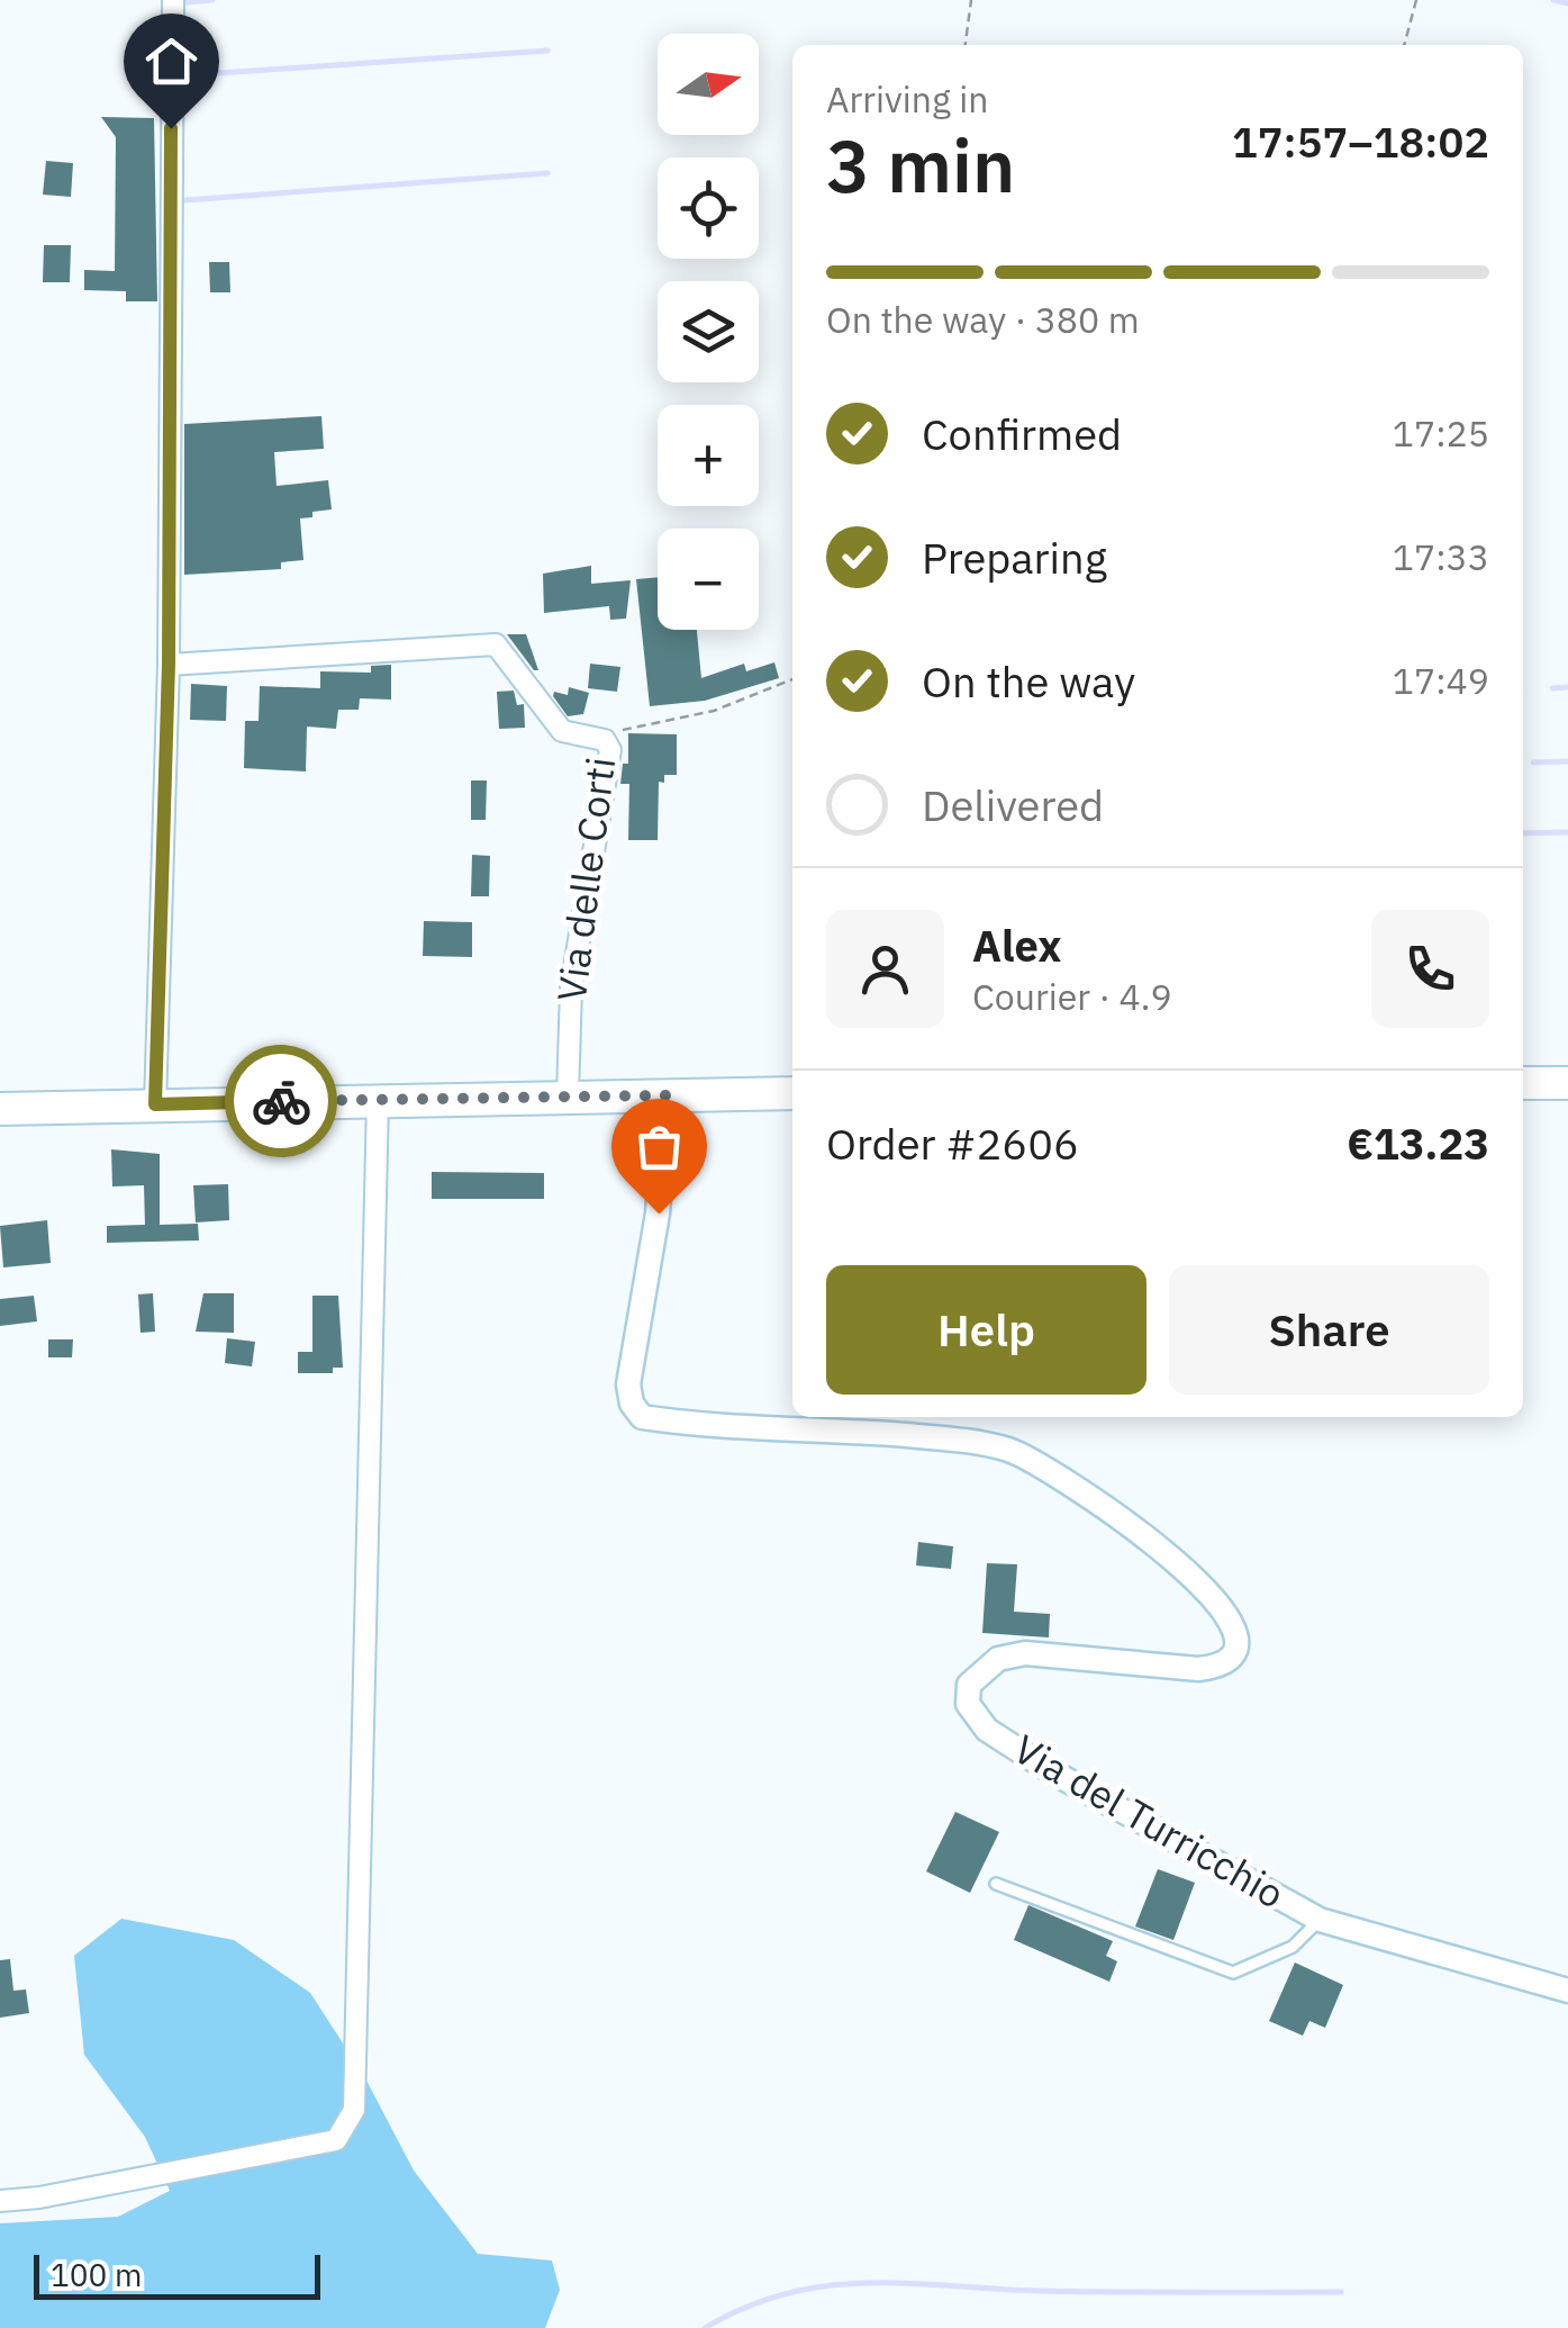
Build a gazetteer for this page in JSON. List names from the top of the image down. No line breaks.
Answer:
{"streets":{"street":["Via delle Corti","Via del Turricchio"]},"scale_bar":"100 m","north":"right","page":{"map_buttons":["+","−"],"heading":["3 min","Arriving in","17:57–18:02"],"panel":["Alex","Courier · 4.9","Order #2606","€13.23"],"bar":"On the way · 380 m","list":[["Confirmed","17:25"],["Preparing","17:33"],["On the way","17:49"],"Delivered"],"buttons":["Help","Share"],"scale":"100 m"}}
